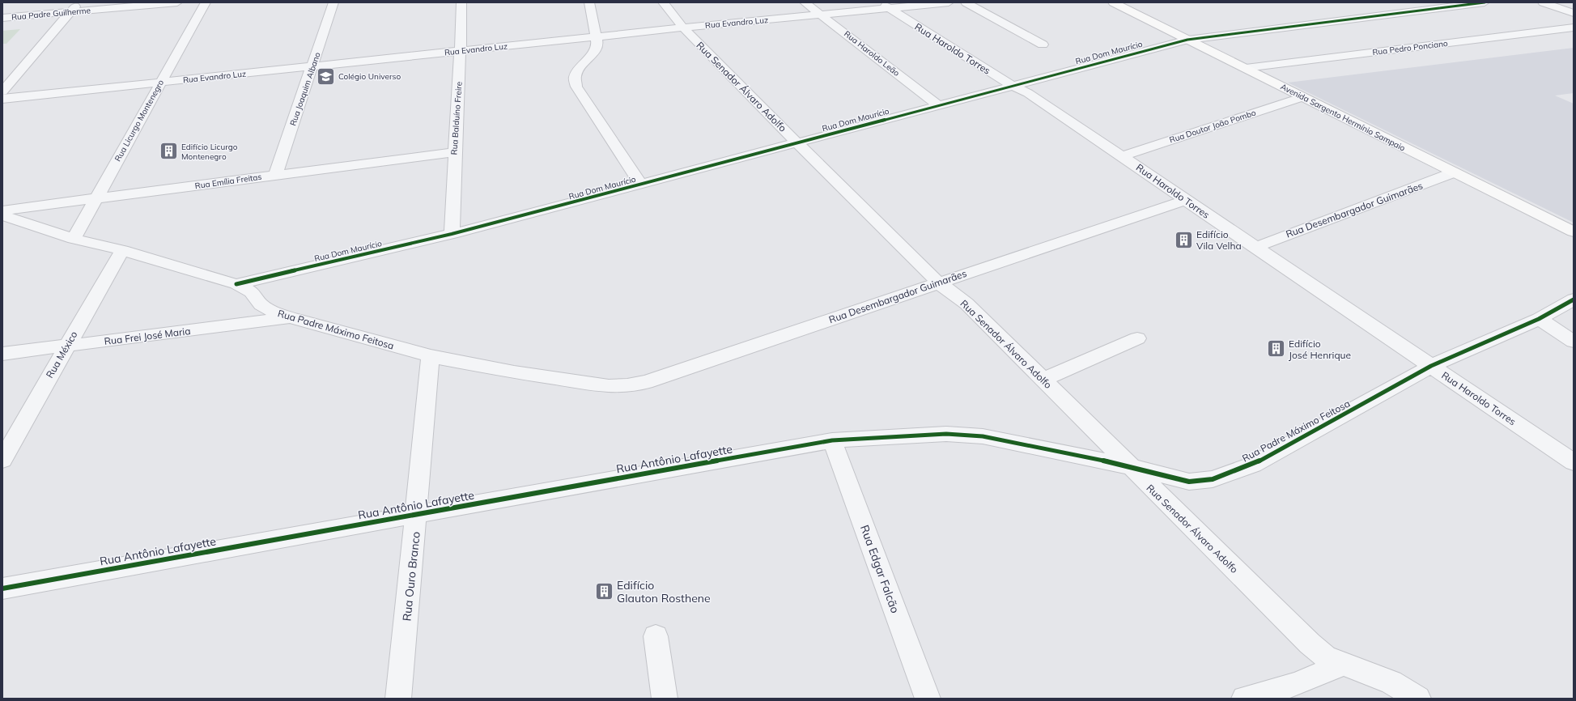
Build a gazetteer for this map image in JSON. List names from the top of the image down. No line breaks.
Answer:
{"streets":{"main road":["Avenida Sargento Hermínio Sampaio"],"street":["Rua Padre Guilherme","Rua Evandro Luz","Rua Pedro Ponciano","Rua Haroldo Torres","Rua Dom Maurício","Rua Haroldo Leão","Rua Senador Álvaro Adolfo","Rua Joaquim Albano","Rua Balduíno Freire","Rua Licurgo Montenegro","Rua Doutor João Pombo","Rua Emília Freitas","Rua Desembargador Guimarães","Rua Padre Máximo Feitosa","Rua Frei José Maria","Rua México","Rua Antônio Lafayette","Rua Edgar Falcão","Rua Ouro Branco"]},"crossings":[["Rua Evandro Luz","Rua Haroldo Torres"],["Rua Evandro Luz","Rua Haroldo Leão"],["Rua Evandro Luz","Rua Senador Álvaro Adolfo"],["Rua Evandro Luz","Rua Joaquim Albano"],["Rua Evandro Luz","Rua Balduíno Freire"],["Rua Evandro Luz","Rua Licurgo Montenegro"],["Rua Pedro Ponciano","Avenida Sargento Hermínio Sampaio"],["Rua Haroldo Torres","Rua Dom Maurício"],["Rua Haroldo Torres","Rua Doutor João Pombo"],["Rua Haroldo Torres","Rua Desembargador Guimarães"],["Rua Haroldo Torres","Rua Padre Máximo Feitosa"],["Rua Dom Maurício","Rua Haroldo Leão"],["Rua Dom Maurício","Rua Senador Álvaro Adolfo"],["Rua Dom Maurício","Avenida Sargento Hermínio Sampaio"],["Rua Dom Maurício","Rua Balduíno Freire"],["Rua Dom Maurício","Rua Padre Máximo Feitosa"],["Rua Senador Álvaro Adolfo","Rua Desembargador Guimarães"],["Rua Senador Álvaro Adolfo","Rua Padre Máximo Feitosa"],["Rua Joaquim Albano","Rua Emília Freitas"],["Avenida Sargento Hermínio Sampaio","Rua Doutor João Pombo"],["Avenida Sargento Hermínio Sampaio","Rua Desembargador Guimarães"],["Rua Balduíno Freire","Rua Emília Freitas"],["Rua Licurgo Montenegro","Rua Emília Freitas"],["Rua Licurgo Montenegro","Rua Padre Máximo Feitosa"],["Rua Desembargador Guimarães","Rua Padre Máximo Feitosa"],["Rua Padre Máximo Feitosa","Rua Frei José Maria"],["Rua Padre Máximo Feitosa","Rua México"],["Rua Padre Máximo Feitosa","Rua Antônio Lafayette"],["Rua Padre Máximo Feitosa","Rua Edgar Falcão"],["Rua Padre Máximo Feitosa","Rua Ouro Branco"],["Rua Frei José Maria","Rua México"],["Rua Antônio Lafayette","Rua Edgar Falcão"],["Rua Antônio Lafayette","Rua Ouro Branco"]],"places":{"school or university":["Colégio Universo"],"building":["Edifício Licurgo Montenegro","Edifício Vila Velha","Edifício José Henrique","Edifício Glauton Rosthene"]}}
